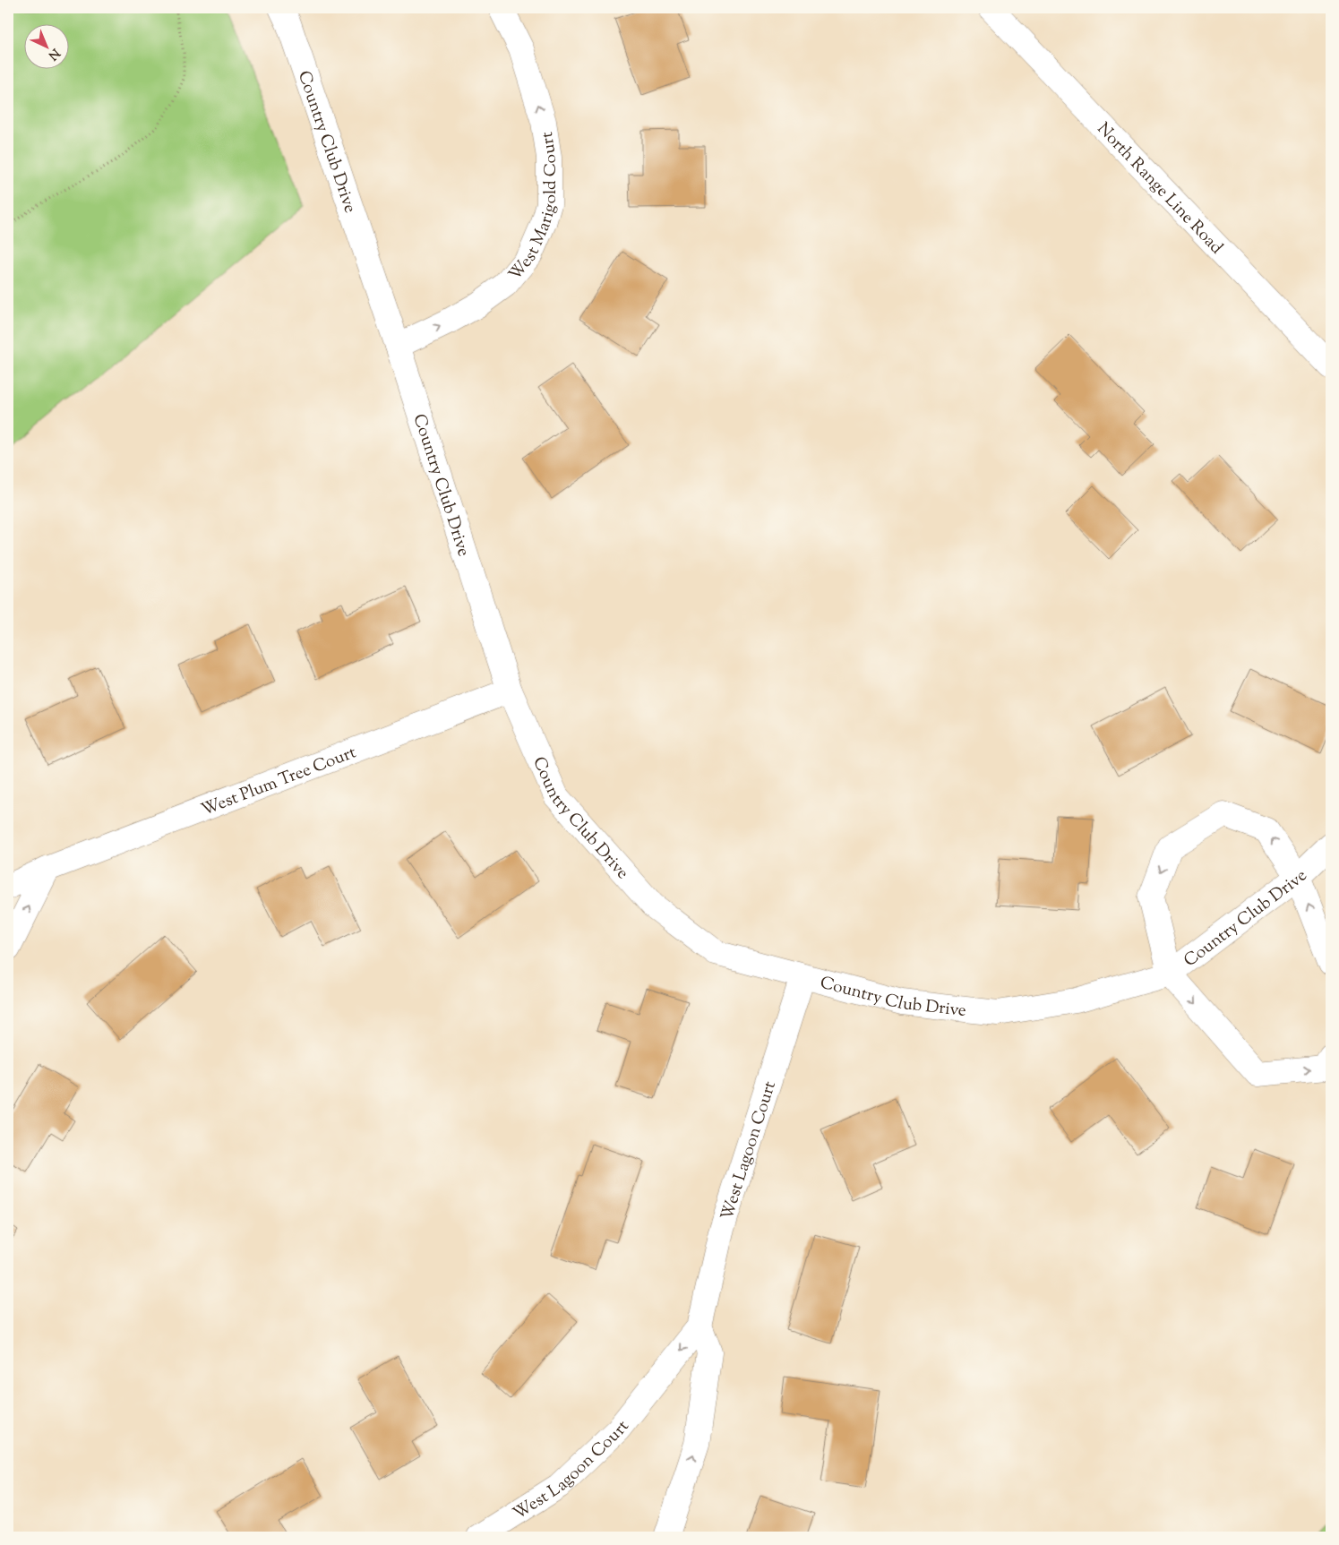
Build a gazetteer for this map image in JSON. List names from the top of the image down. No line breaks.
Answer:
{"streets":{"street":["Country Club Drive","North Range Line Road","West Marigold Court","West Plum Tree Court","West Lagoon Court"]},"crossings":[["Country Club Drive","West Marigold Court"],["Country Club Drive","West Plum Tree Court"],["Country Club Drive","West Lagoon Court"]],"one_way":["West Marigold Court","West Lagoon Court"],"north":"bottom right"}
